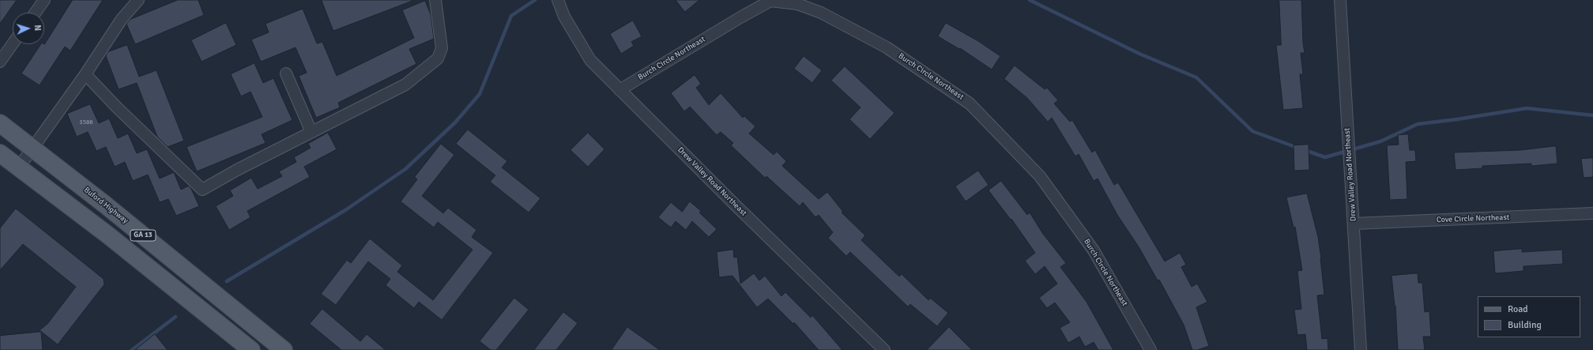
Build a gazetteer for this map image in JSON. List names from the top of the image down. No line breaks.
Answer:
{"streets":{"main road":["Buford Highway","GA 13"],"street":["Burch Circle Northeast","Drew Valley Road Northeast","Cove Circle Northeast"]},"crossings":[["Burch Circle Northeast","Drew Valley Road Northeast"],["Drew Valley Road Northeast","Cove Circle Northeast"]],"house_numbers":["3586"],"legend":["Road","Building"],"north":"right"}
